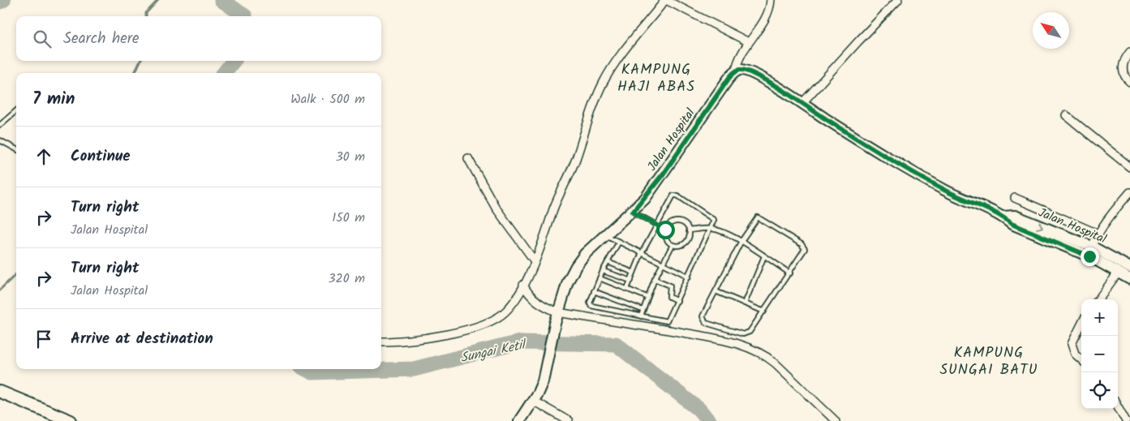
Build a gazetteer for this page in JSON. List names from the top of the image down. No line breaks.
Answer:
{"streets":{"main road":["Jalan Hospital"]},"districts":["KAMPUNG HAJI ABAS","KAMPUNG SUNGAI BATU"],"water":["Sungai Ketil"],"north":"top left","page":{"search":"Search here","heading":["7 min","Walk · 500 m"],"list":[["Continue","30 m"],["Turn right","Jalan Hospital","150 m"],["Turn right","Jalan Hospital","320 m"],"Arrive at destination"],"map_buttons":["+","−"]}}
